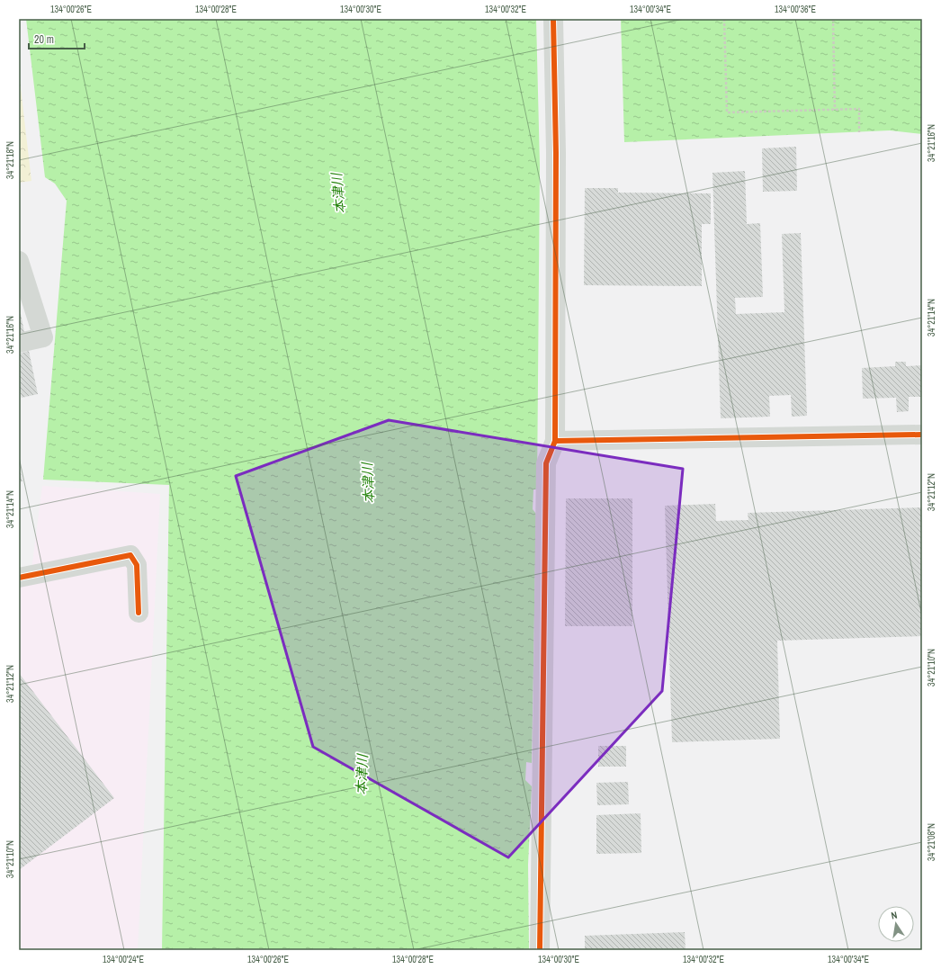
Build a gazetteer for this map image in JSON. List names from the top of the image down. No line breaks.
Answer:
{"water":["本津川"],"scale_bar":"20 m","north":"top","coordinates":["134°00'26\"E","134°00'28\"E","134°00'30\"E","134°00'32\"E","134°00'34\"E","134°00'36\"E","34°21'16\"N","34°21'18\"N","34°21'14\"N","34°21'12\"N","34°21'10\"N","34°21'08\"N","134°00'24\"E"]}
